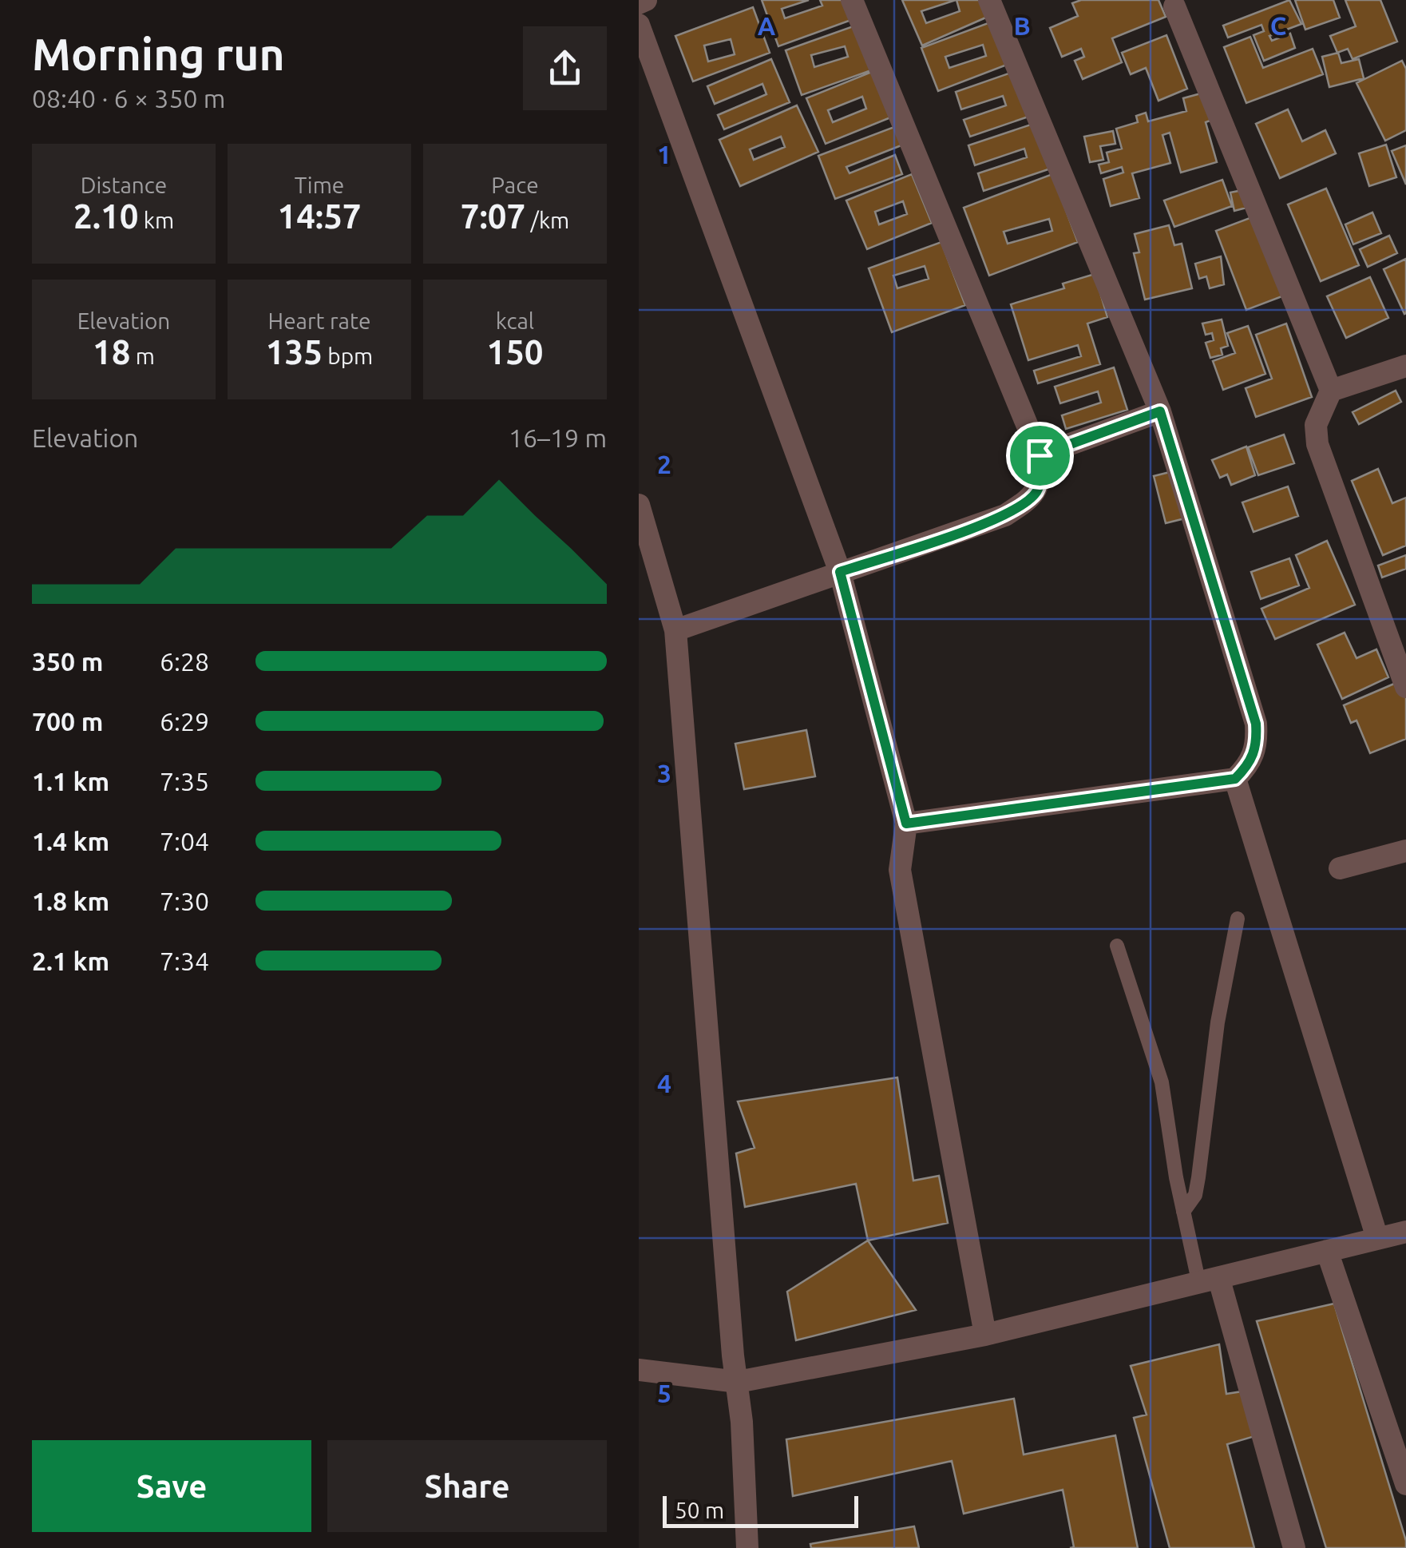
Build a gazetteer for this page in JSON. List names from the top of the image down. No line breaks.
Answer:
{"scale_bar":"50 m","page":{"heading":["Morning run","08:40 · 6 × 350 m"],"stats":[["Distance","2.10 km"],["Time","14:57"],["Pace","7:07 /km"],["Elevation","18 m"],["Heart rate","135 bpm"],["kcal","150"]],"chart":["Elevation","16–19 m"],"list":[{"name":"350 m","note":"6:28"},{"name":"700 m","note":"6:29"},{"name":"1.1 km","note":"7:35"},{"name":"1.4 km","note":"7:04"},{"name":"1.8 km","note":"7:30"},{"name":"2.1 km","note":"7:34"}],"buttons":["Save","Share"],"scale":"50 m"},"grid":{"columns":["A","B","C"],"rows":["1","2","3","4","5"]}}
